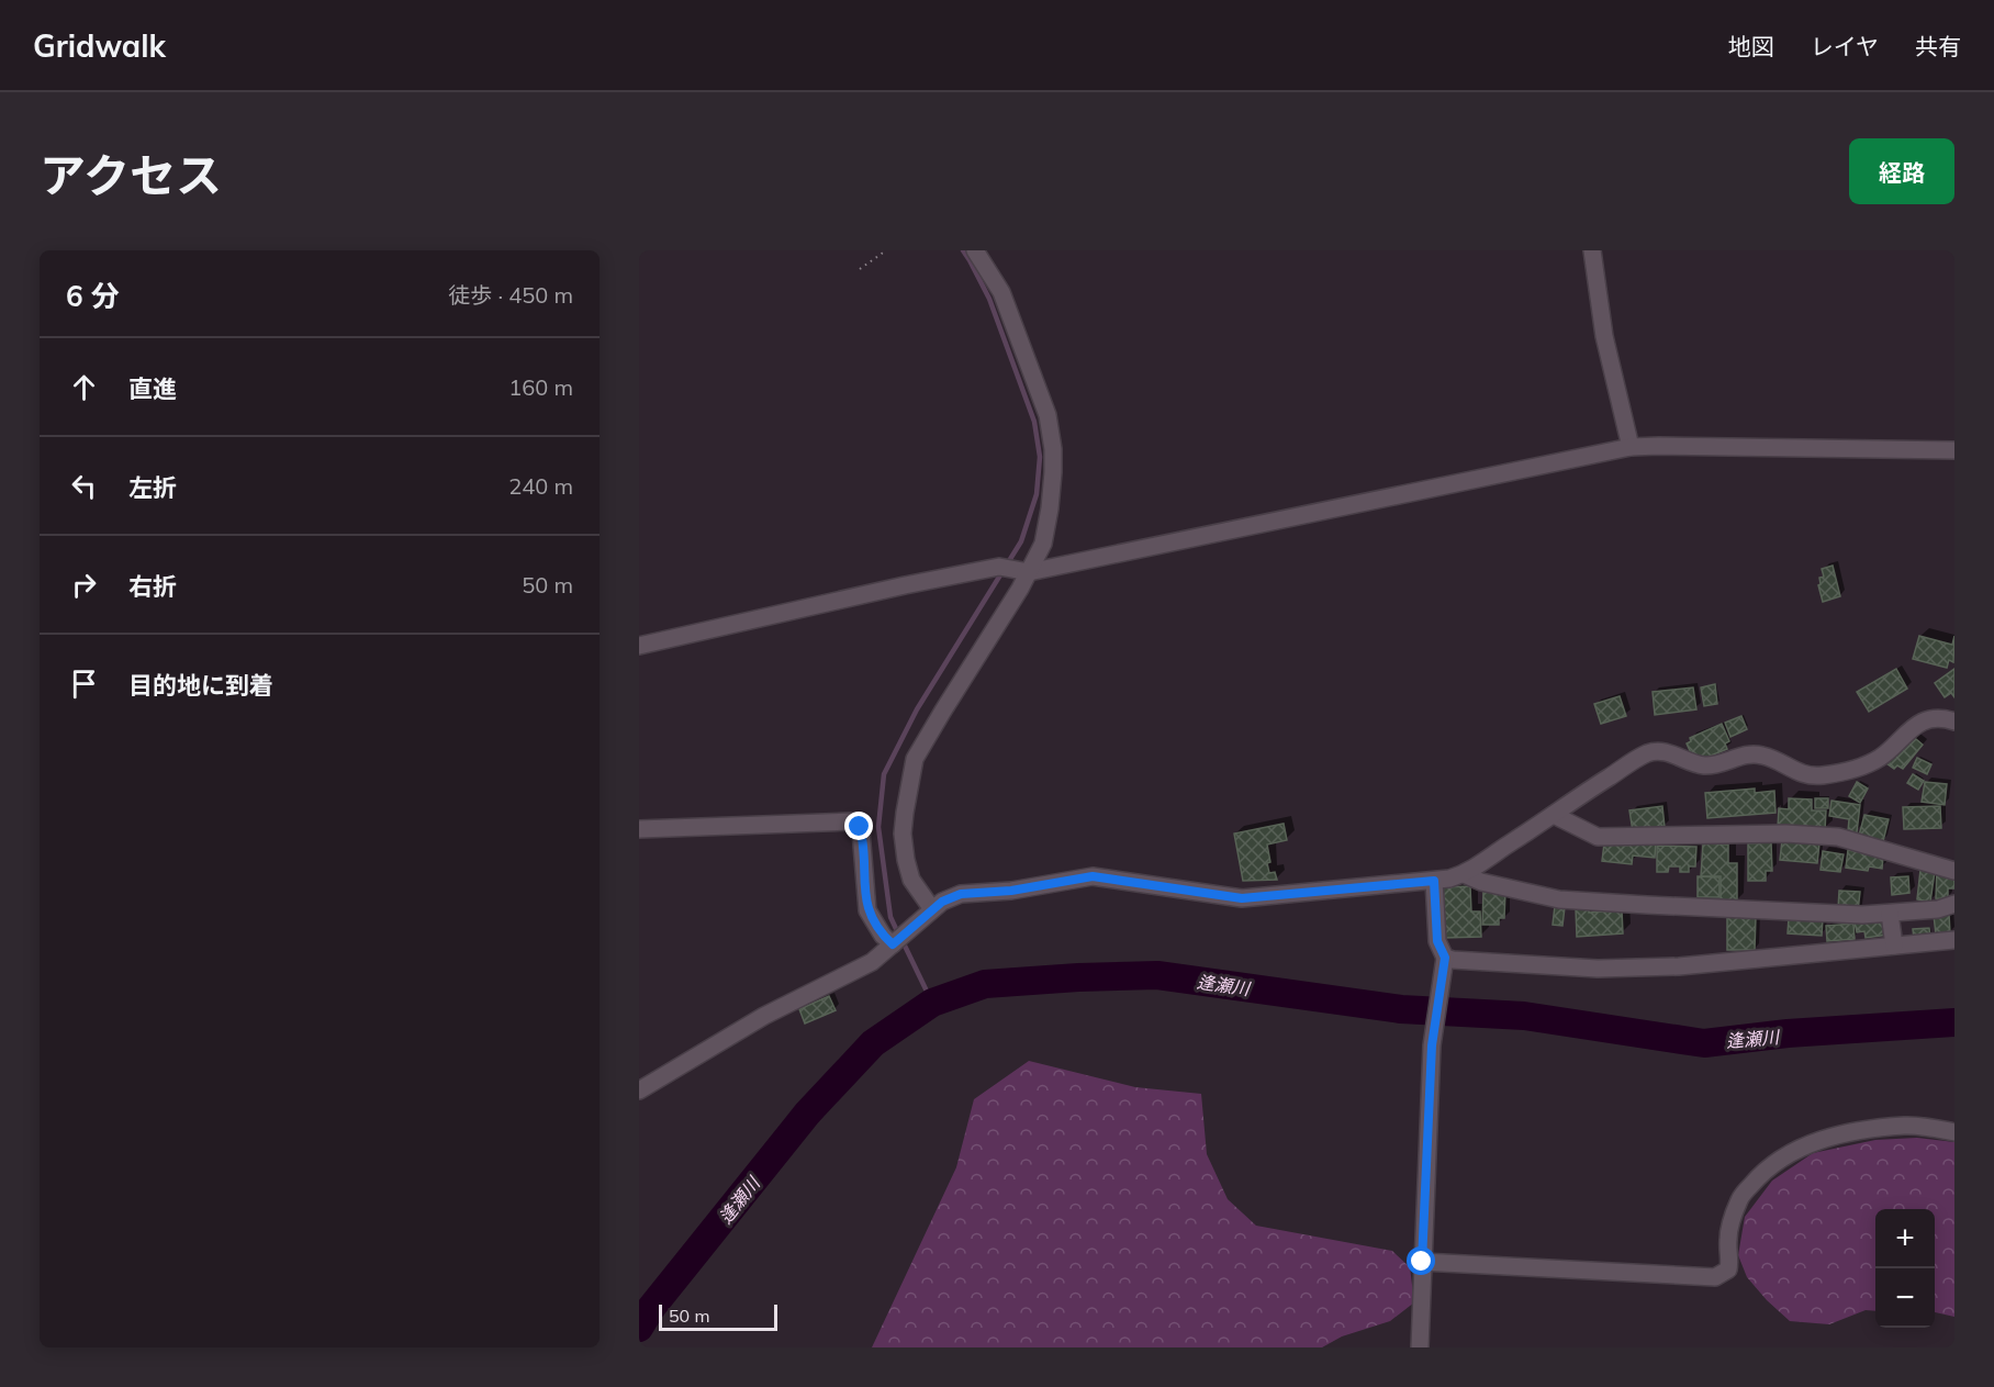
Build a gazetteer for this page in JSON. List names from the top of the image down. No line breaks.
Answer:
{"water":["逢瀬川"],"scale_bar":"50 m","page":{"header":"Gridwalk","nav":["地図","レイヤ","共有"],"title":"アクセス","buttons":"経路","heading":["6 分","徒歩 · 450 m"],"list":[["直進","160 m"],["左折","240 m"],["右折","50 m"],"目的地に到着"],"map_buttons":["+","−"],"scale":"50 m"}}
